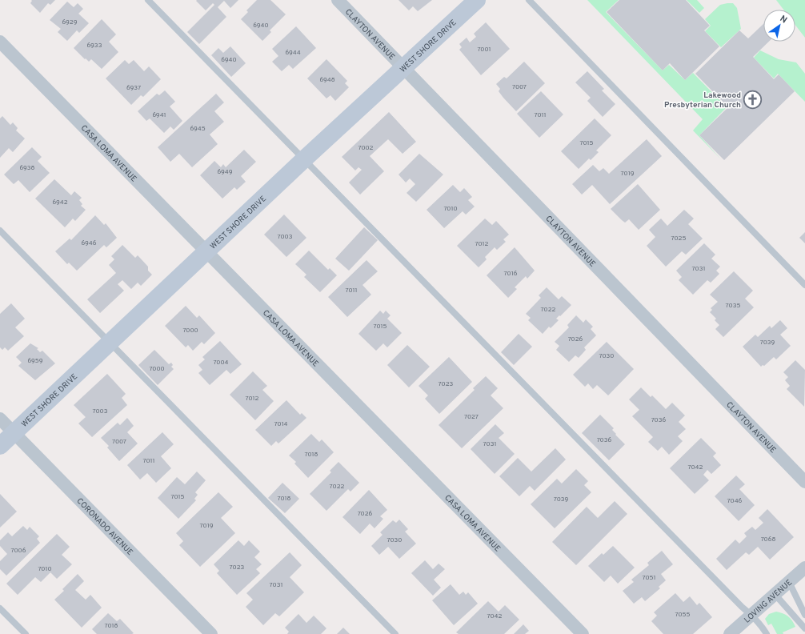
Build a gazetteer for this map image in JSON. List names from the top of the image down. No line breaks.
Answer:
{"streets":{"street":["CLAYTON AVENUE","WEST SHORE DRIVE","CASA LOMA AVENUE","CORONADO AVENUE","LOVING AVENUE"]},"crossings":[["CLAYTON AVENUE","WEST SHORE DRIVE"],["WEST SHORE DRIVE","CASA LOMA AVENUE"],["WEST SHORE DRIVE","CORONADO AVENUE"]],"places":{"church":["Lakewood Presbyterian Church"]},"house_numbers":["6929","6940","6933","7001","6944","6940","6948","7007","6937","6941","7011","6945","7015","7002","6938","6949","7019","6942","7010","7003","7025","6946","7012","7031","7016","7011","7035","7022","7015","7000","7026","7039","7030","6959","7004","7000","7023","7012","7003","7027","7036","7014","7036","7007","7031","7018","7011","7042","7022","7015","7018","7039","7046","7026","7019","7068","7030","7006","7023","7010","7051","7031","7055","7042","7018"],"north":"top right"}
